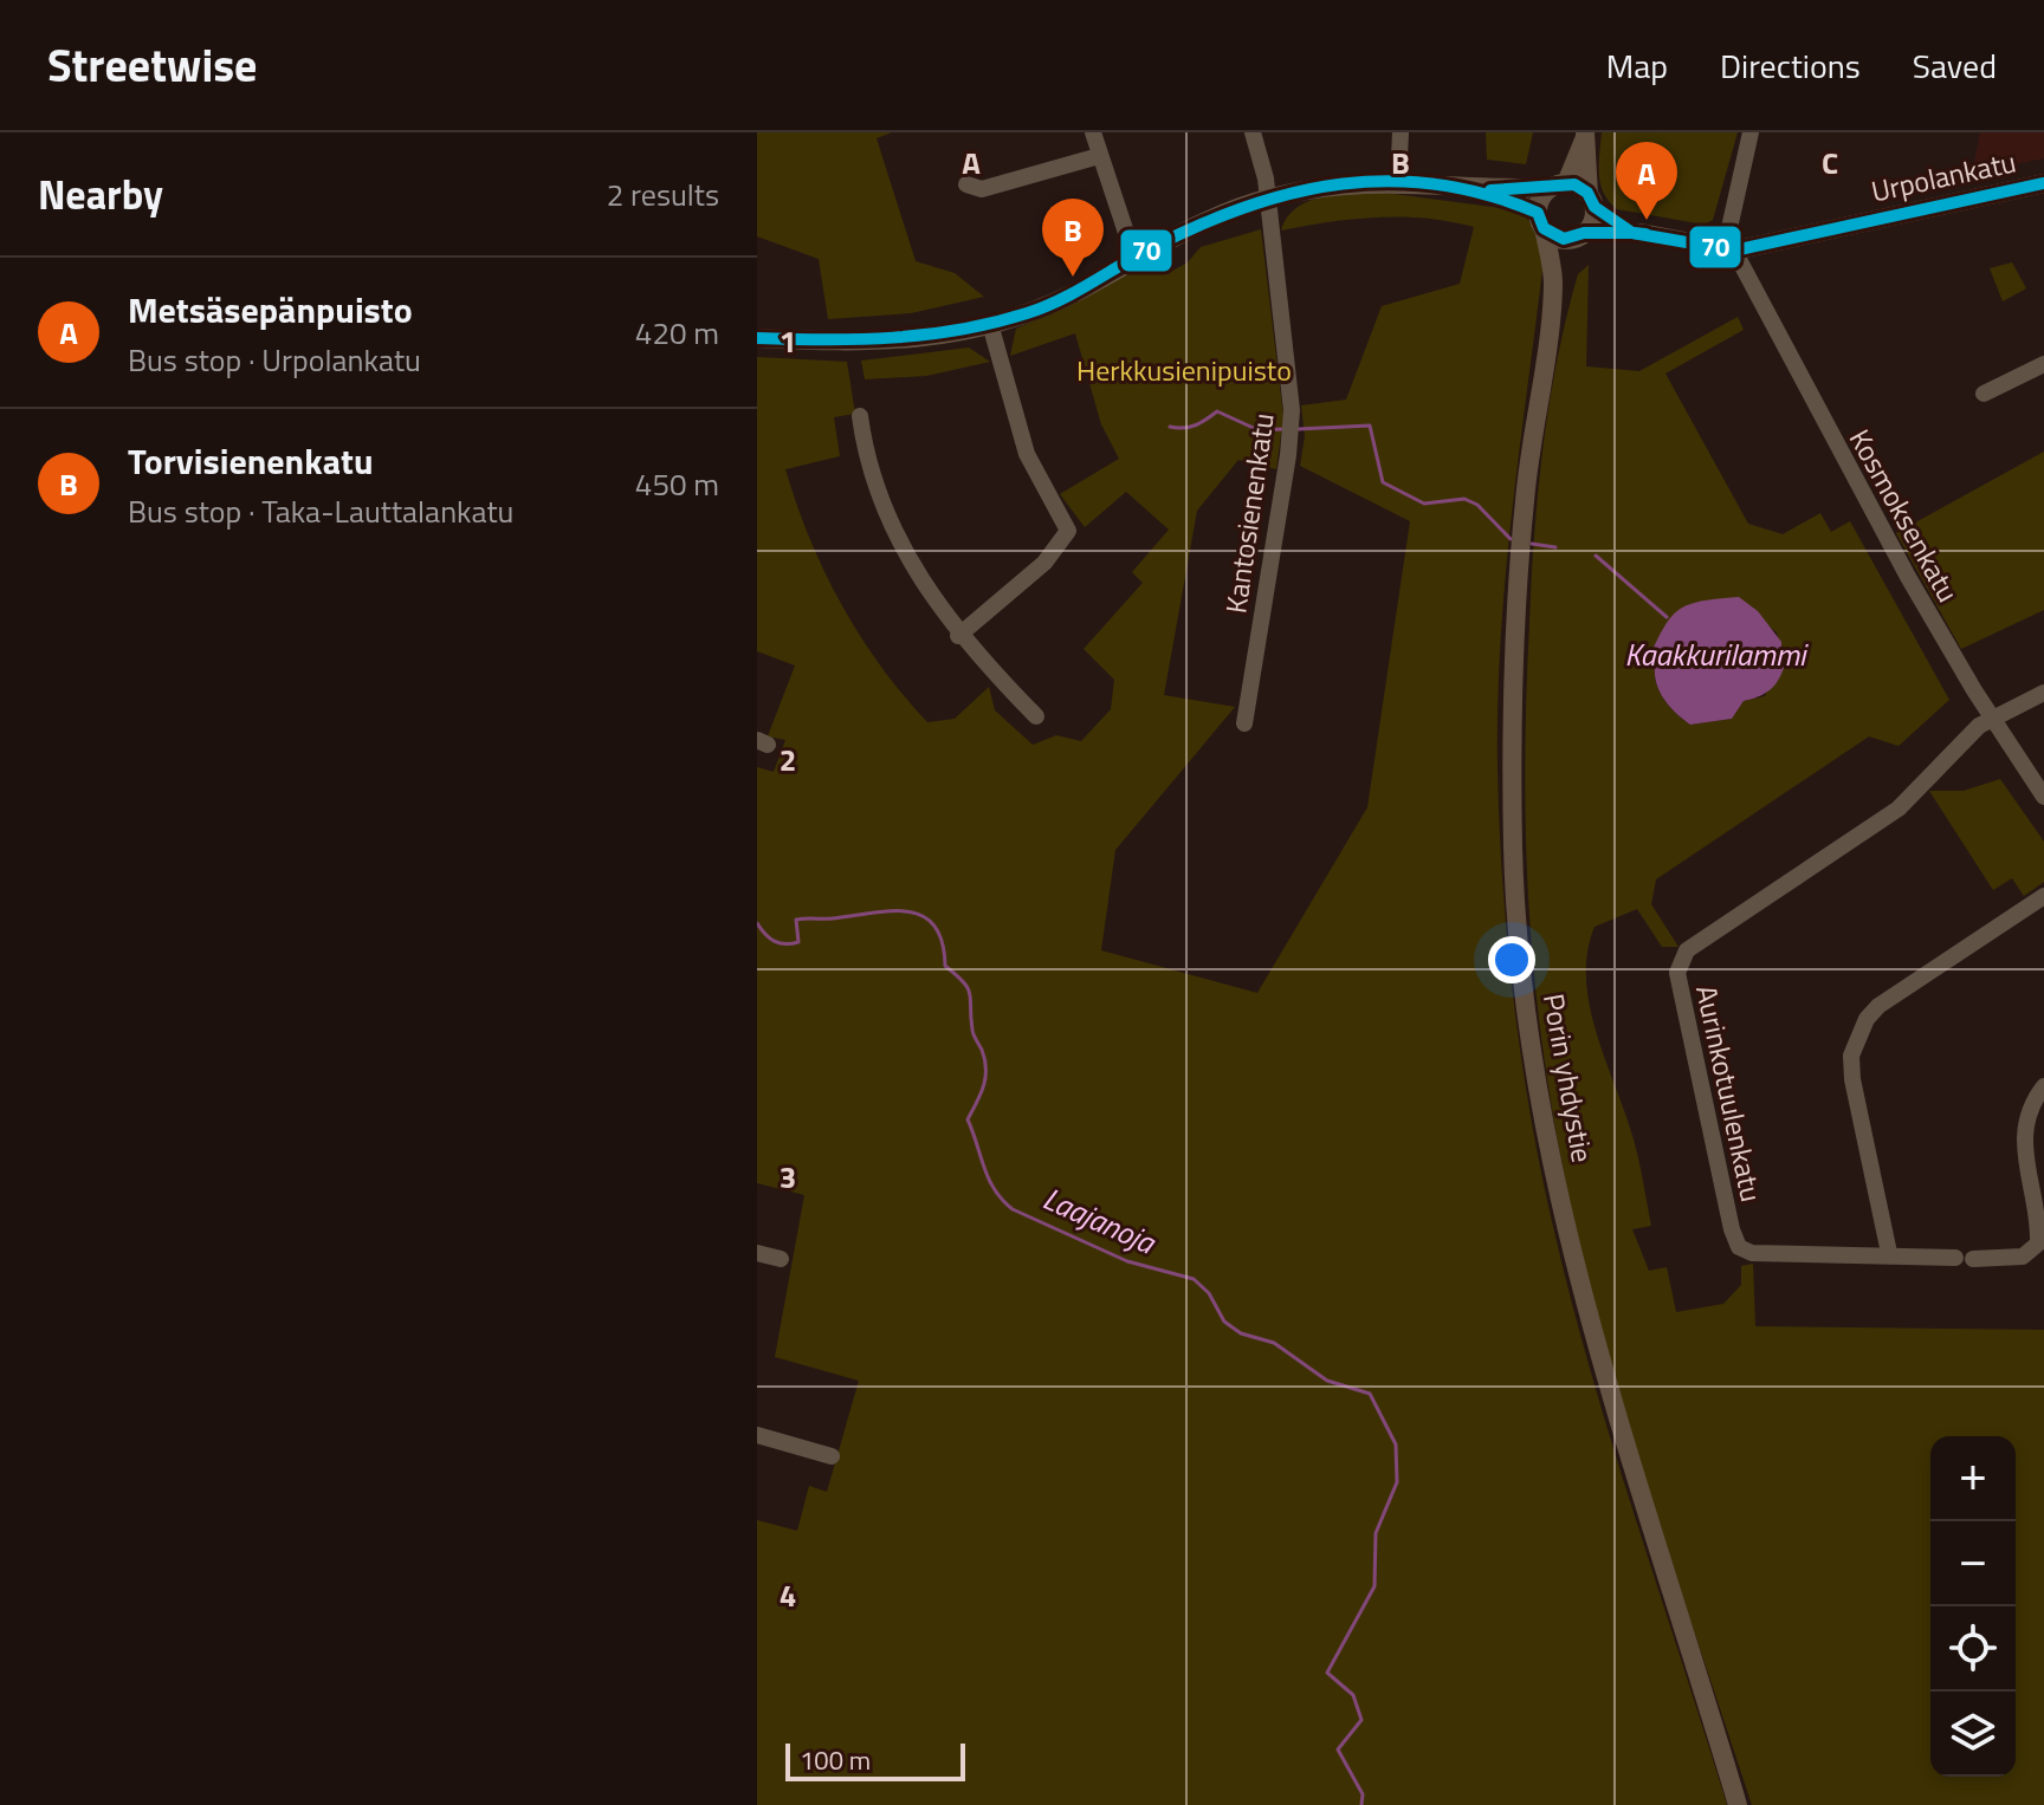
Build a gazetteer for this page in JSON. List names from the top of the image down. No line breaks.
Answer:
{"streets":{"main road":["Urpolankatu","Porin yhdystie"],"street":["Kantosienenkatu","Kosmoksenkatu","Aurinkotuulenkatu"]},"crossings":[["Urpolankatu","Kosmoksenkatu"],["Urpolankatu","Porin yhdystie"],["Kosmoksenkatu","Aurinkotuulenkatu"]],"water":["Kaakkurilammi","Laajanoja"],"parks":["Herkkusienipuisto"],"lines":["transit line 70"],"scale_bar":"100 m","page":{"header":"Streetwise","nav":["Map","Directions","Saved"],"heading":["Nearby","2 results"],"pins":["A","B"],"list":[{"mark":"A","name":"Metsäsepänpuisto","note":"Bus stop · Urpolankatu","value":"420 m"},{"mark":"B","name":"Torvisienenkatu","note":"Bus stop · Taka-Lauttalankatu","value":"450 m"}],"map_buttons":["+","−"],"scale":"100 m"},"grid":{"columns":["A","B","C"],"rows":["1","2","3","4"]}}
